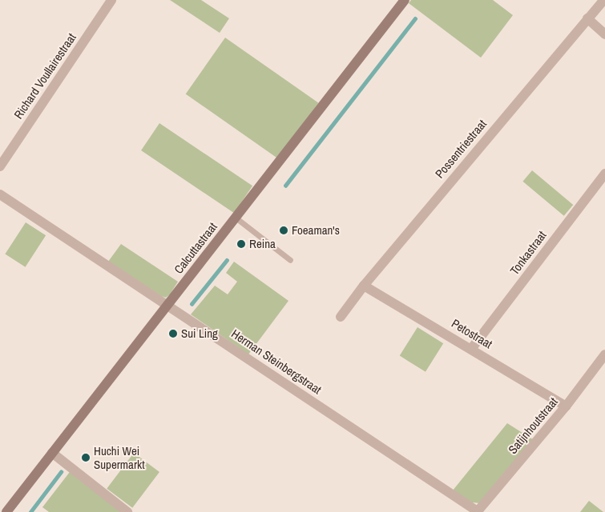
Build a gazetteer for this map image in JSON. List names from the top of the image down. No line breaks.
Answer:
{"streets":{"street":["Richard Voullairestraat","Possentriestraat","Calcuttastraat","Tonkastraat","Petostraat","Herman Steinbergstraat","Satijnhoutstraat"]},"crossings":[["Possentriestraat","Petostraat"],["Calcuttastraat","Herman Steinbergstraat"],["Tonkastraat","Petostraat"],["Petostraat","Satijnhoutstraat"],["Herman Steinbergstraat","Satijnhoutstraat"]],"places":["Foeaman's","Reina","Sui Ling","Huchi Wei Supermarkt"]}
